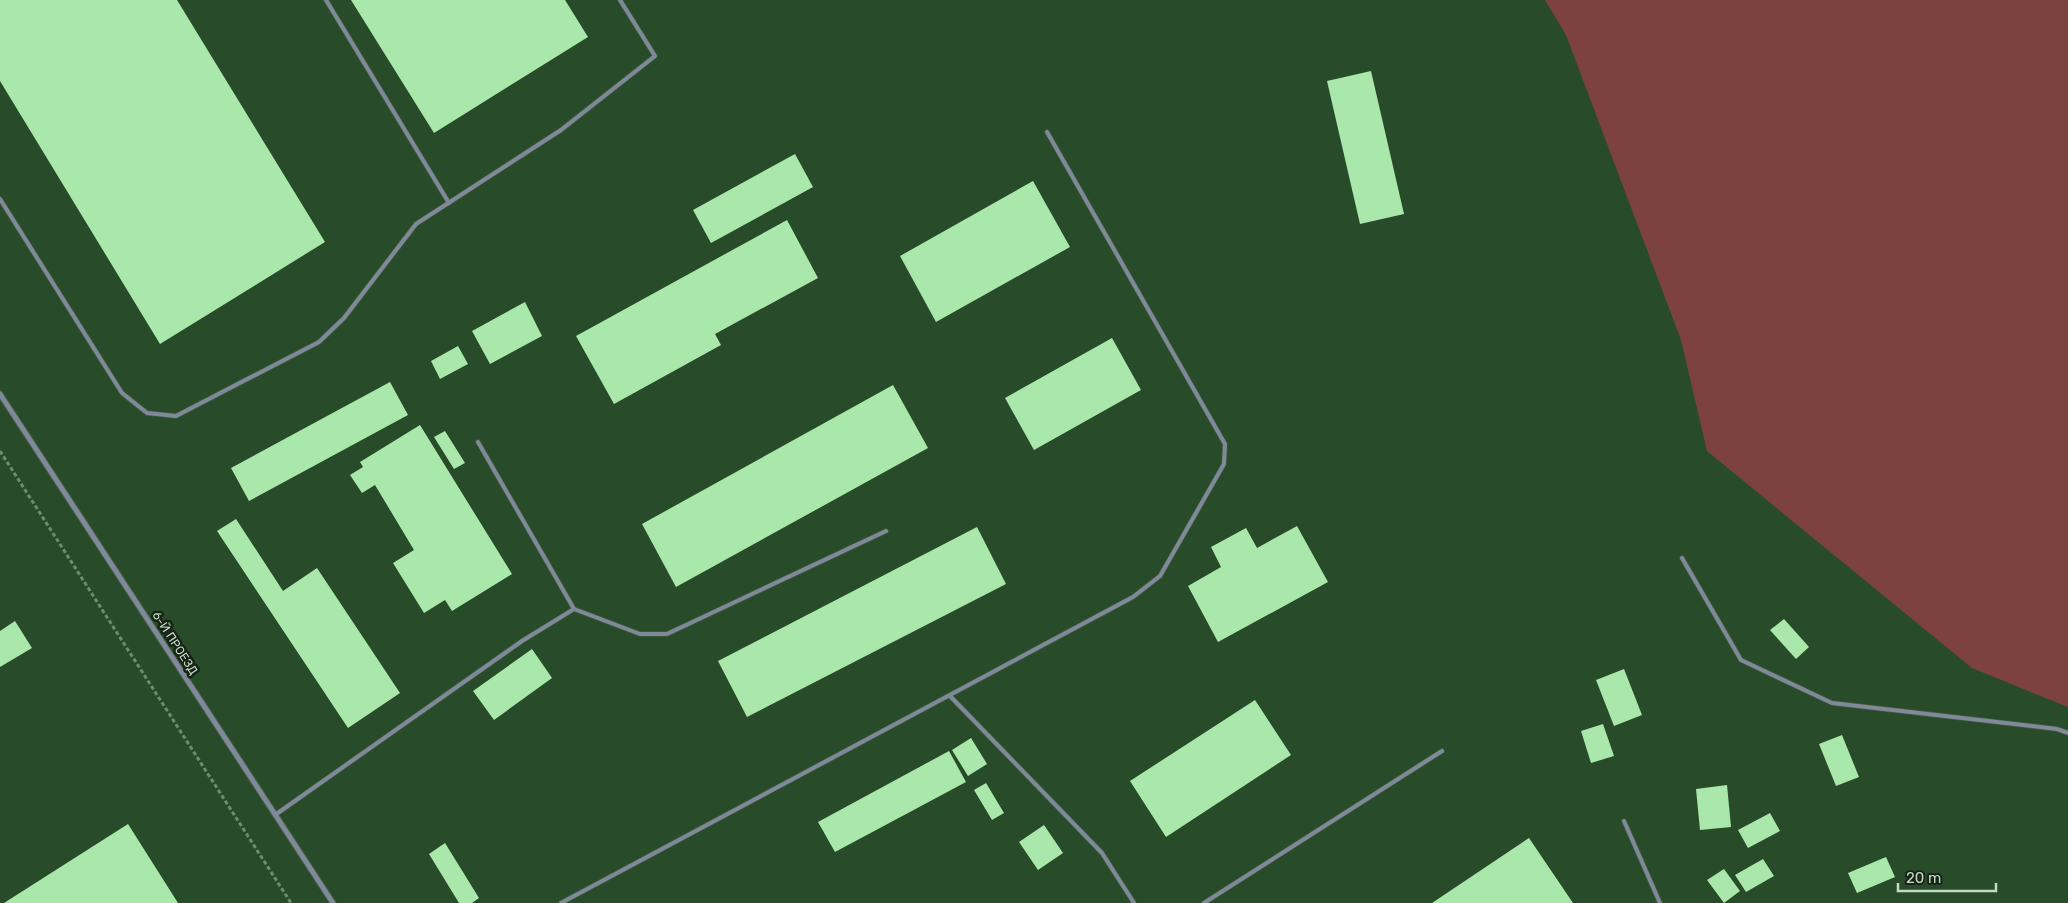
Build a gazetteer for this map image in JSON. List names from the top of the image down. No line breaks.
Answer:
{"streets":{"street":["6-Й ПРОЕЗД"]},"scale_bar":"20 m"}
